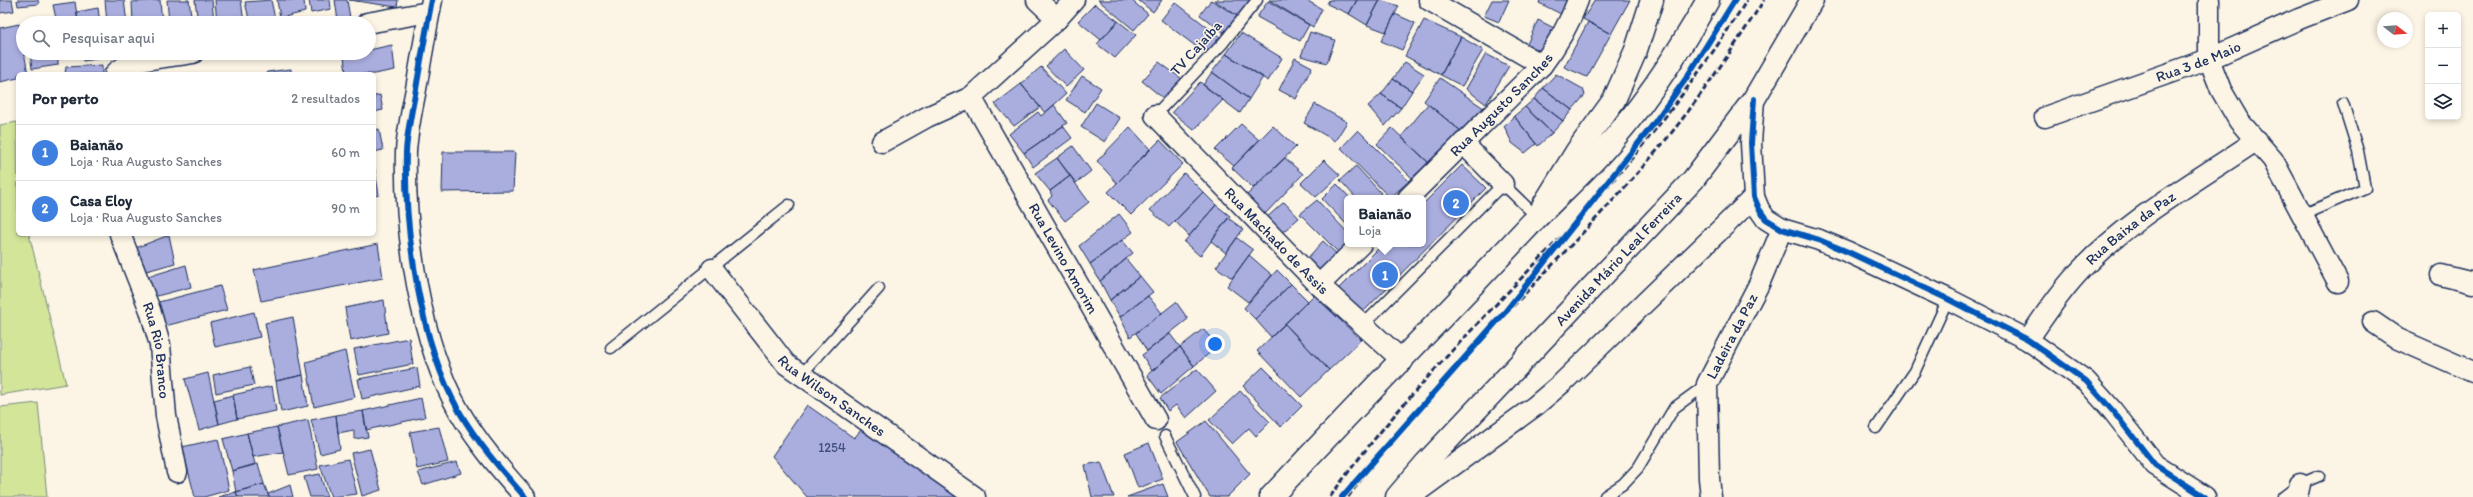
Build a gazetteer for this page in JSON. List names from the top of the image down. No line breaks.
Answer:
{"streets":{"main road":["Avenida Mário Leal Ferreira"],"street":["Rua 3 de Maio","Rua Augusto Sanches","Rua Baixa da Paz","Rua Machado de Assis","Rua Levino Amorim","Ladeira da Paz","Rua Rio Branco","Rua Wilson Sanches"],"lane":["TV Cajaíba"]},"crossings":[["TV Cajaíba","Rua Machado de Assis"]],"house_numbers":["1254"],"north":"right","page":{"map_buttons":["+","−"],"search":"Pesquisar aqui","heading":["Por perto","2 resultados"],"list":[{"mark":"1","name":"Baianão","note":"Loja · Rua Augusto Sanches","value":"60 m"},{"mark":"2","name":"Casa Eloy","note":"Loja · Rua Augusto Sanches","value":"90 m"}],"pins":["2","1"],"popup":["Baianão","Loja"]}}
